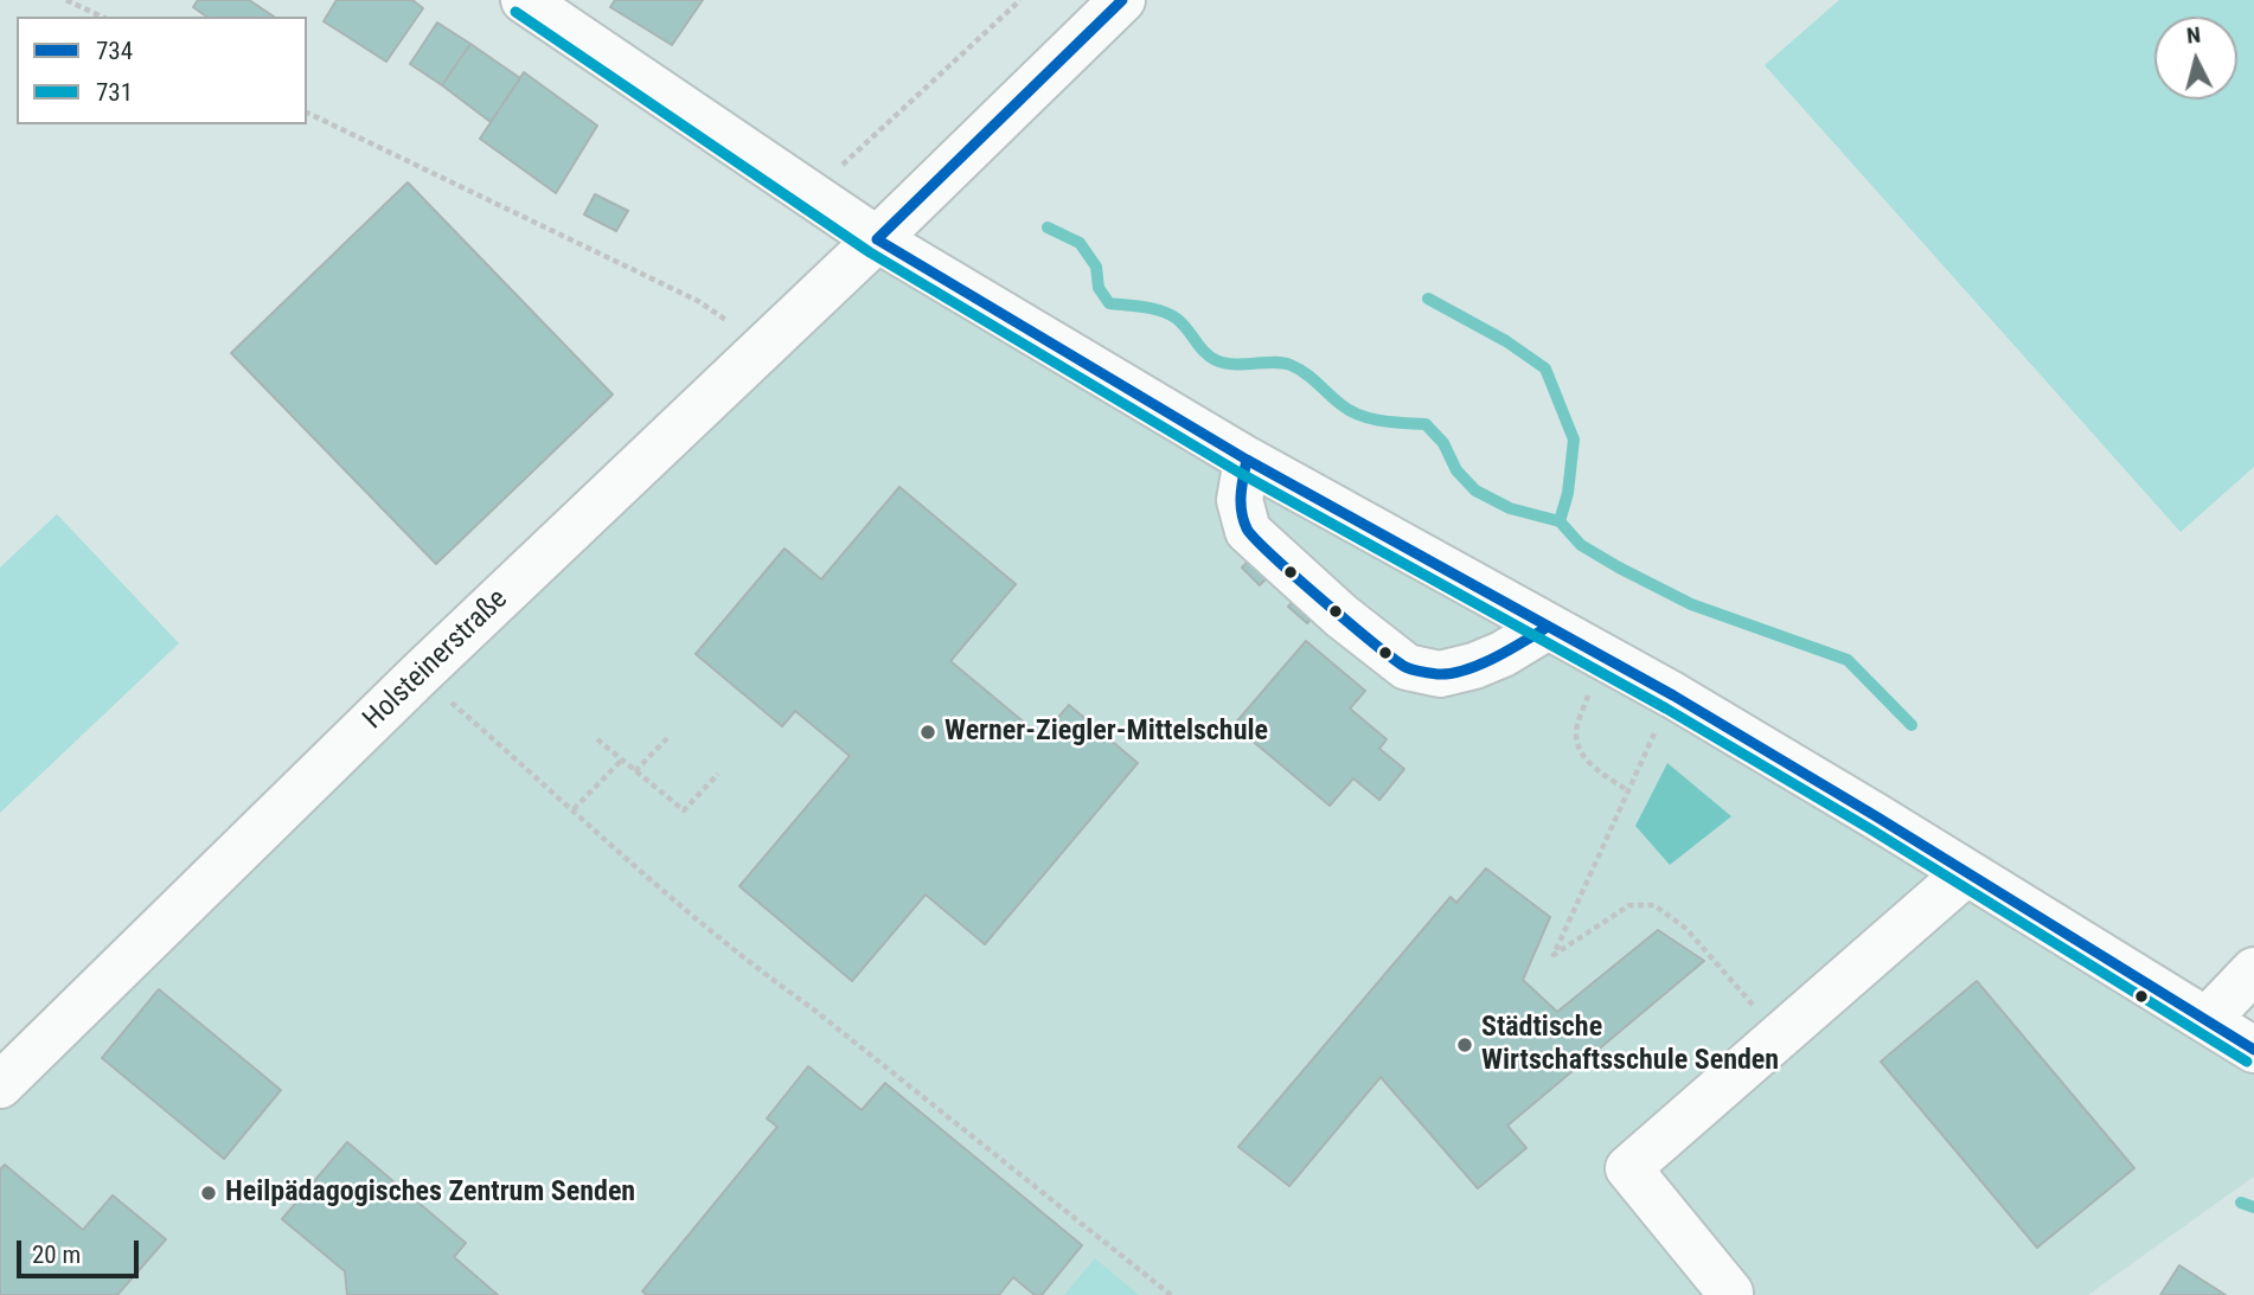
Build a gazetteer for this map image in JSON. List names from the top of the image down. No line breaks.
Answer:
{"streets":{"street":["Holsteinerstraße"]},"places":["Werner-Ziegler-Mittelschule","Städtische Wirtschaftsschule Senden","Heilpädagogisches Zentrum Senden"],"lines":["transit line 734","transit line 731"],"legend":["734","731"],"scale_bar":"20 m","north":"top"}
